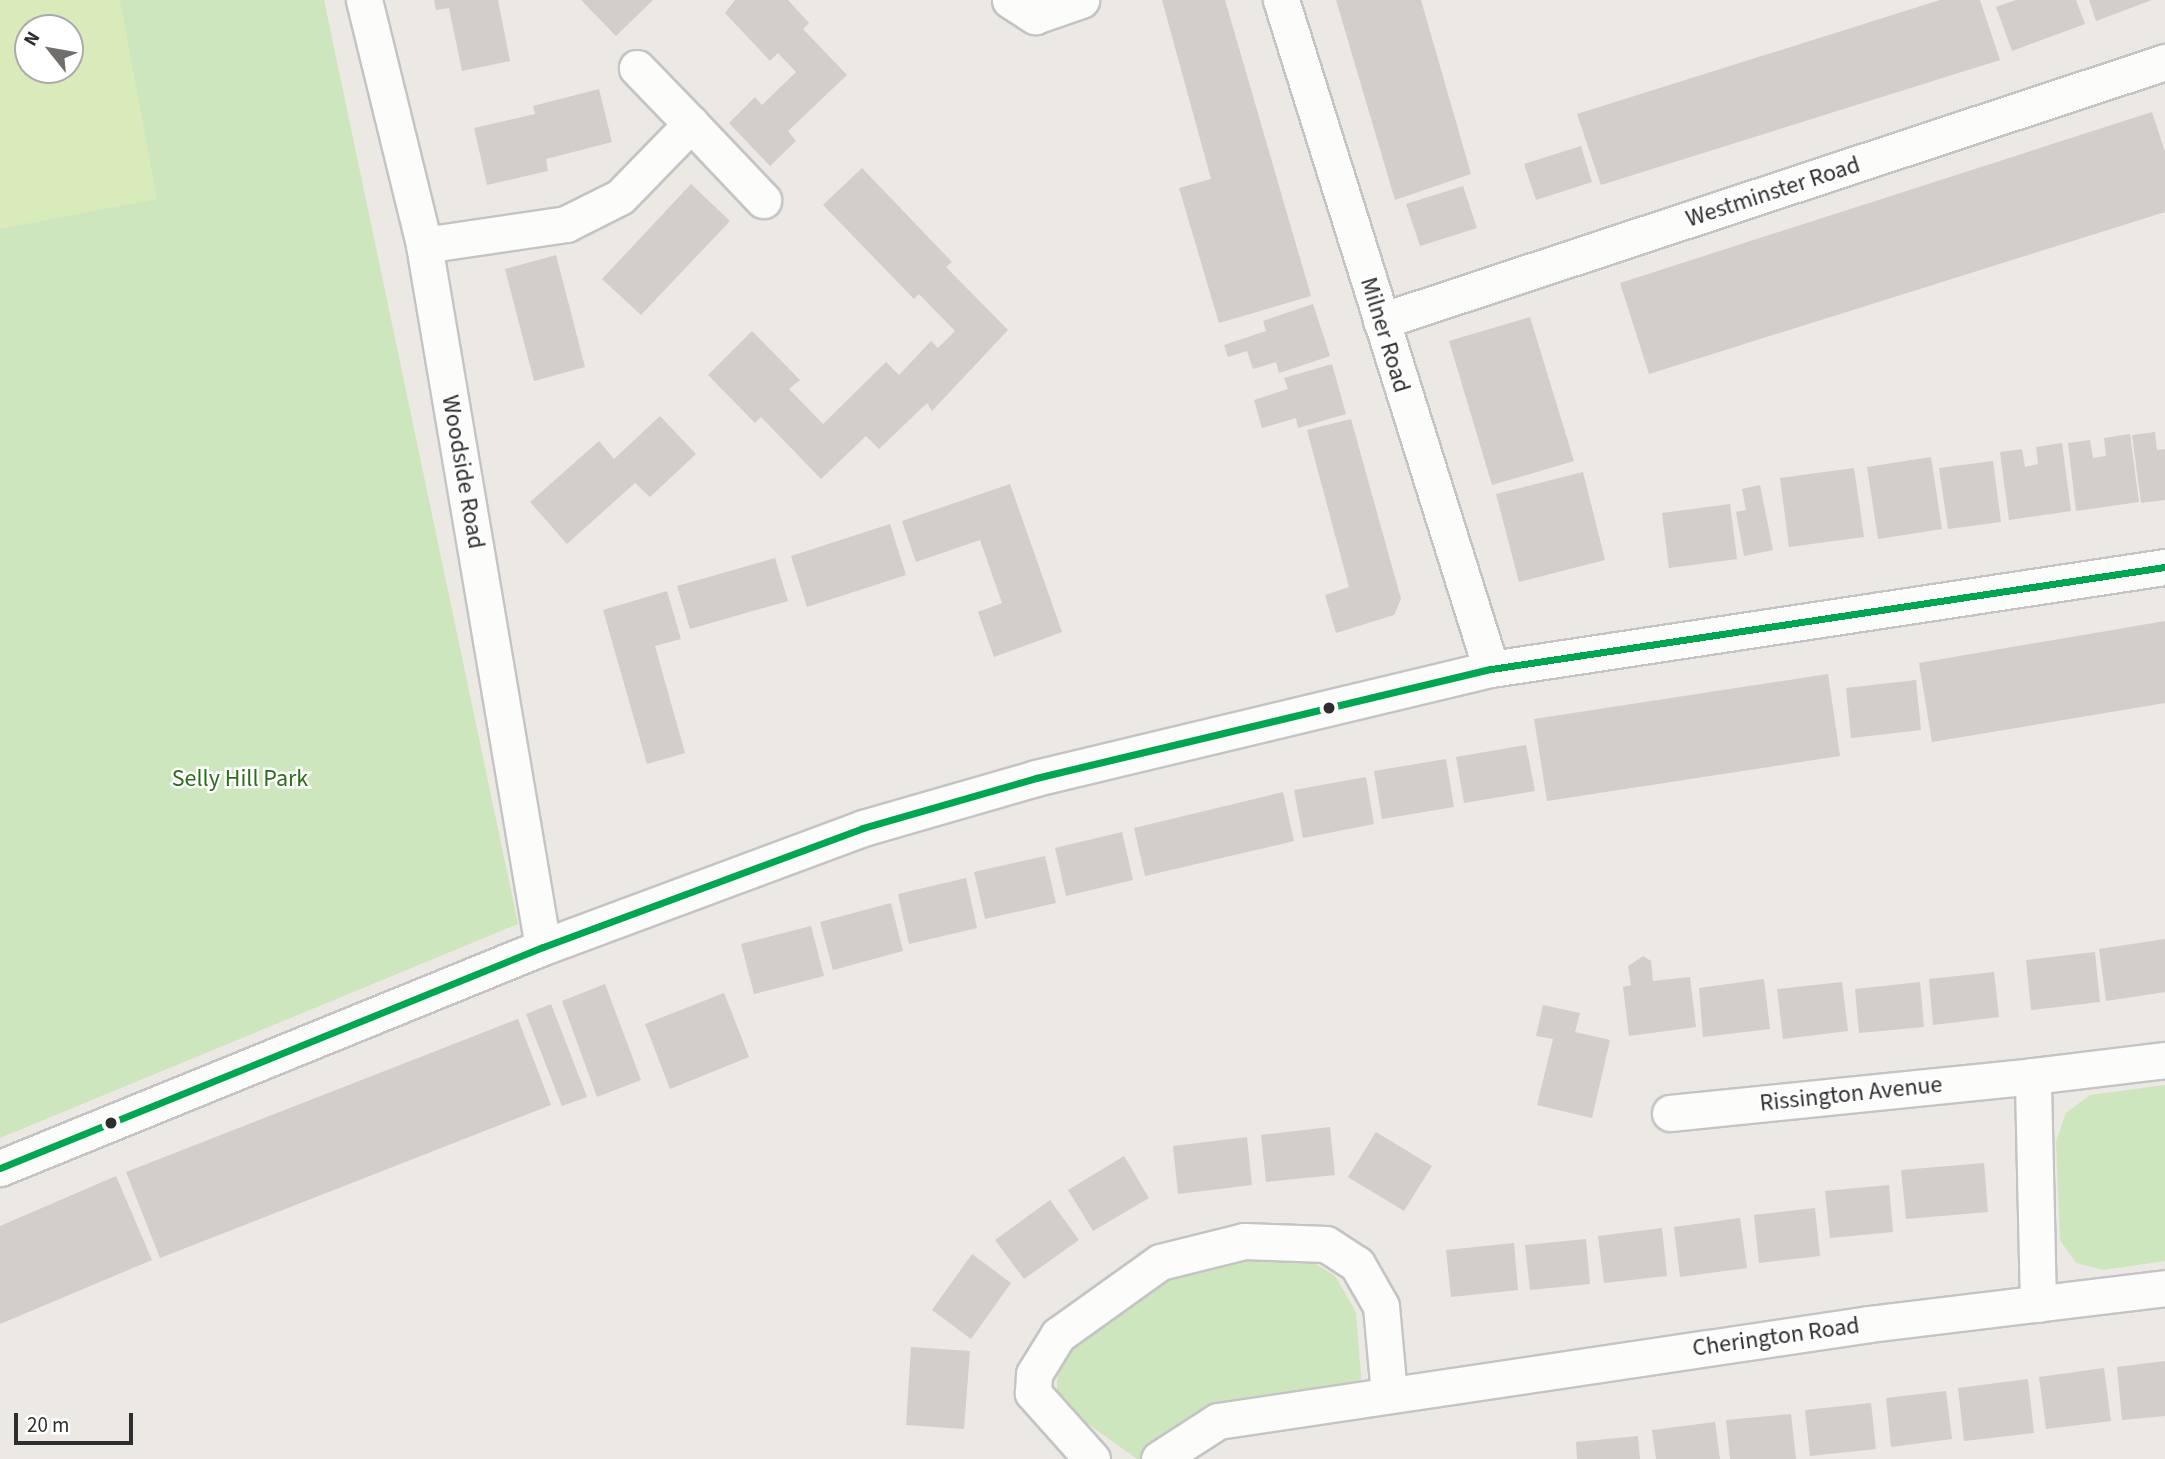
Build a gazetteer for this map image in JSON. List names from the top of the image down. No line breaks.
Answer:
{"streets":{"street":["Westminster Road","Milner Road","Woodside Road","Rissington Avenue","Cherington Road"]},"crossings":[["Westminster Road","Milner Road"]],"parks":["Selly Hill Park"],"scale_bar":"20 m","north":"top left"}
